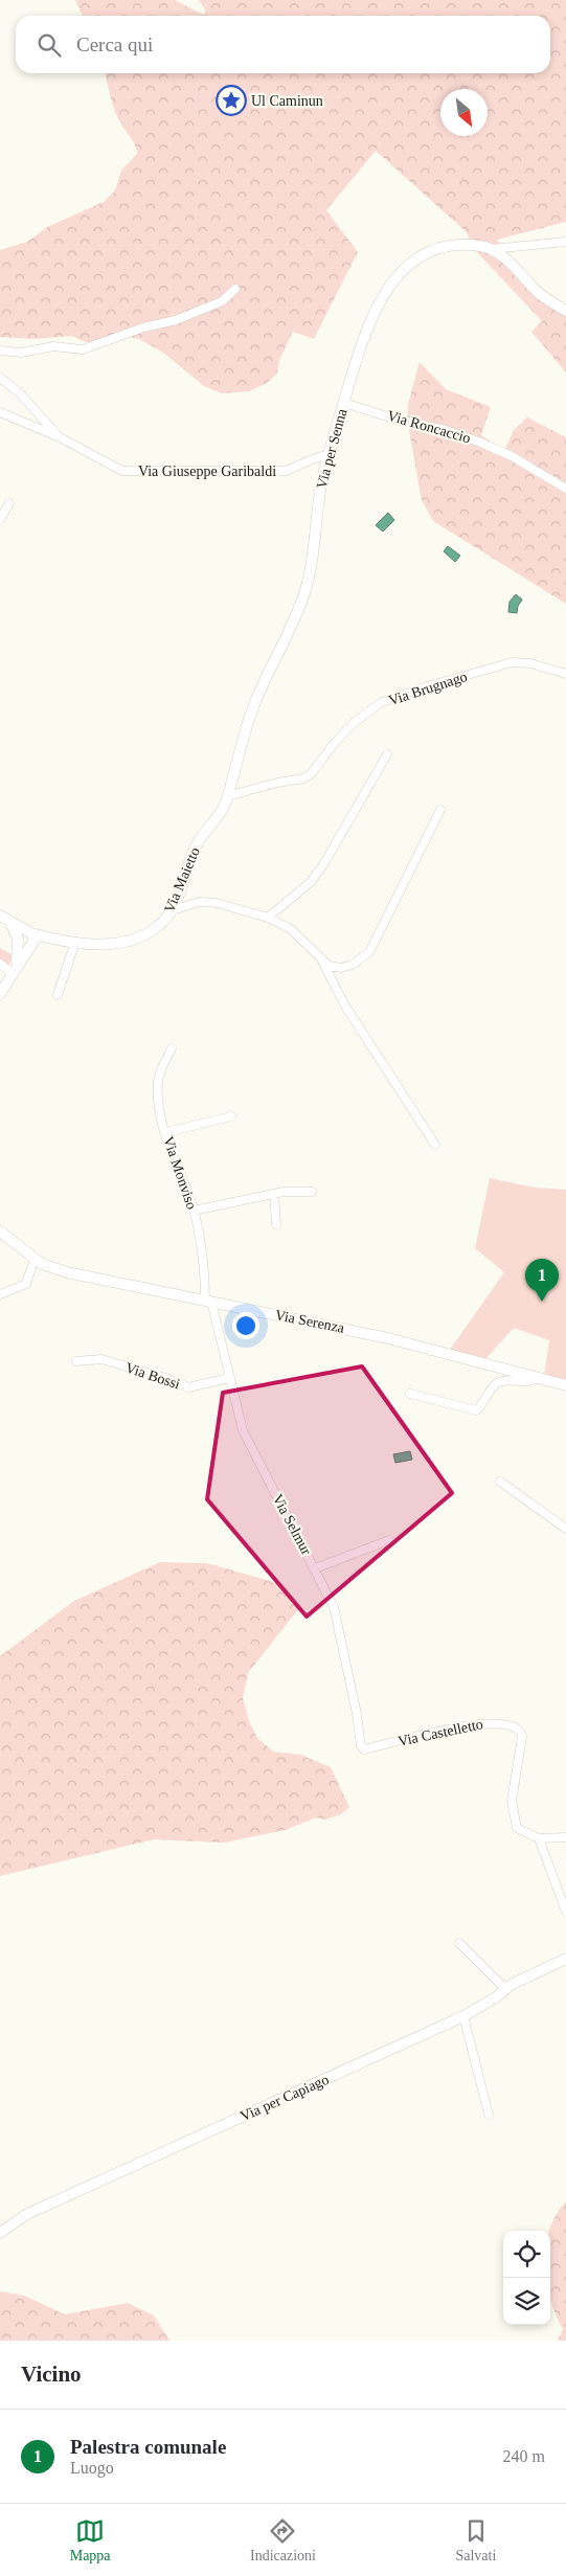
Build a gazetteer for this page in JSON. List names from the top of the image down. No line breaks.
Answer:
{"streets":{"street":["Via Roncaccio","Via per Senna","Via Giuseppe Garibaldi","Via Brugnago","Via Maietto","Via Monviso","Via Serenza","Via Bossi","Via Selmur","Via Castelletto","Via per Capiago"]},"crossings":[["Via Roncaccio","Via per Senna"],["Via per Senna","Via Giuseppe Garibaldi"],["Via per Senna","Via Brugnago"],["Via per Senna","Via Maietto"],["Via Brugnago","Via Maietto"],["Via Monviso","Via Serenza"],["Via Monviso","Via Selmur"],["Via Serenza","Via Selmur"],["Via Bossi","Via Selmur"],["Via Selmur","Via Castelletto"]],"places":{"place":["Ul Caminun"]},"north":"bottom right","page":{"search":"Cerca qui","pins":"1","heading":"Vicino","list":[{"mark":"1","name":"Palestra comunale","note":"Luogo","value":"240 m"}],"nav":["Mappa","Indicazioni","Salvati"]}}
